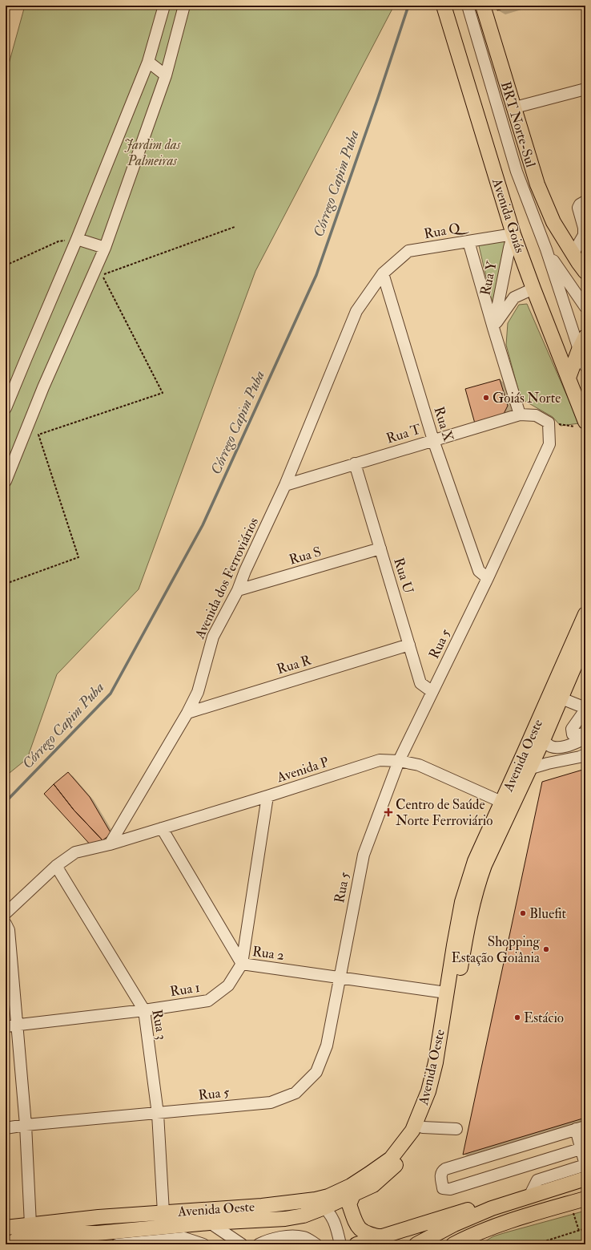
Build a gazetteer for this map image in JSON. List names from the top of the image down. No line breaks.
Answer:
{"streets":{"main road":["Avenida Goiás","Avenida Oeste"],"street":["Rua Q","Rua Y","Rua X","Rua T","Rua S","Rua U","Avenida dos Ferroviários","Rua 5","Rua R","Avenida P","Rua 2","Rua 1","Rua 3"]},"crossings":[["Avenida Goiás","Rua Q"],["Avenida Goiás","Rua Y"],["Rua Q","Rua Y"],["Rua Q","Rua X"],["Rua Q","Avenida dos Ferroviários"],["Rua Y","Rua T"],["Rua X","Rua T"],["Rua X","Avenida dos Ferroviários"],["Rua X","Rua 5"],["Rua T","Rua U"],["Rua T","Avenida dos Ferroviários"],["Rua T","Rua 5"],["Rua S","Rua U"],["Rua S","Avenida dos Ferroviários"],["Rua U","Rua 5"],["Rua U","Rua R"],["Avenida dos Ferroviários","Rua R"],["Avenida dos Ferroviários","Avenida P"],["Rua 5","Avenida P"],["Rua 5","Rua 2"],["Rua 5","Rua 3"],["Avenida Oeste","Avenida P"],["Avenida Oeste","Rua 2"],["Avenida Oeste","Rua 3"],["Avenida P","Rua 2"],["Avenida P","Rua 1"],["Rua 2","Rua 1"],["Rua 1","Rua 3"]],"water":["Córrego Capim Puba"],"parks":["Jardim das Palmeiras"],"places":{"other":["Goiás Norte","Bluefit","Shopping Estação Goiânia","Estácio"],"health":["Centro de Saúde Norte Ferroviário"]}}
